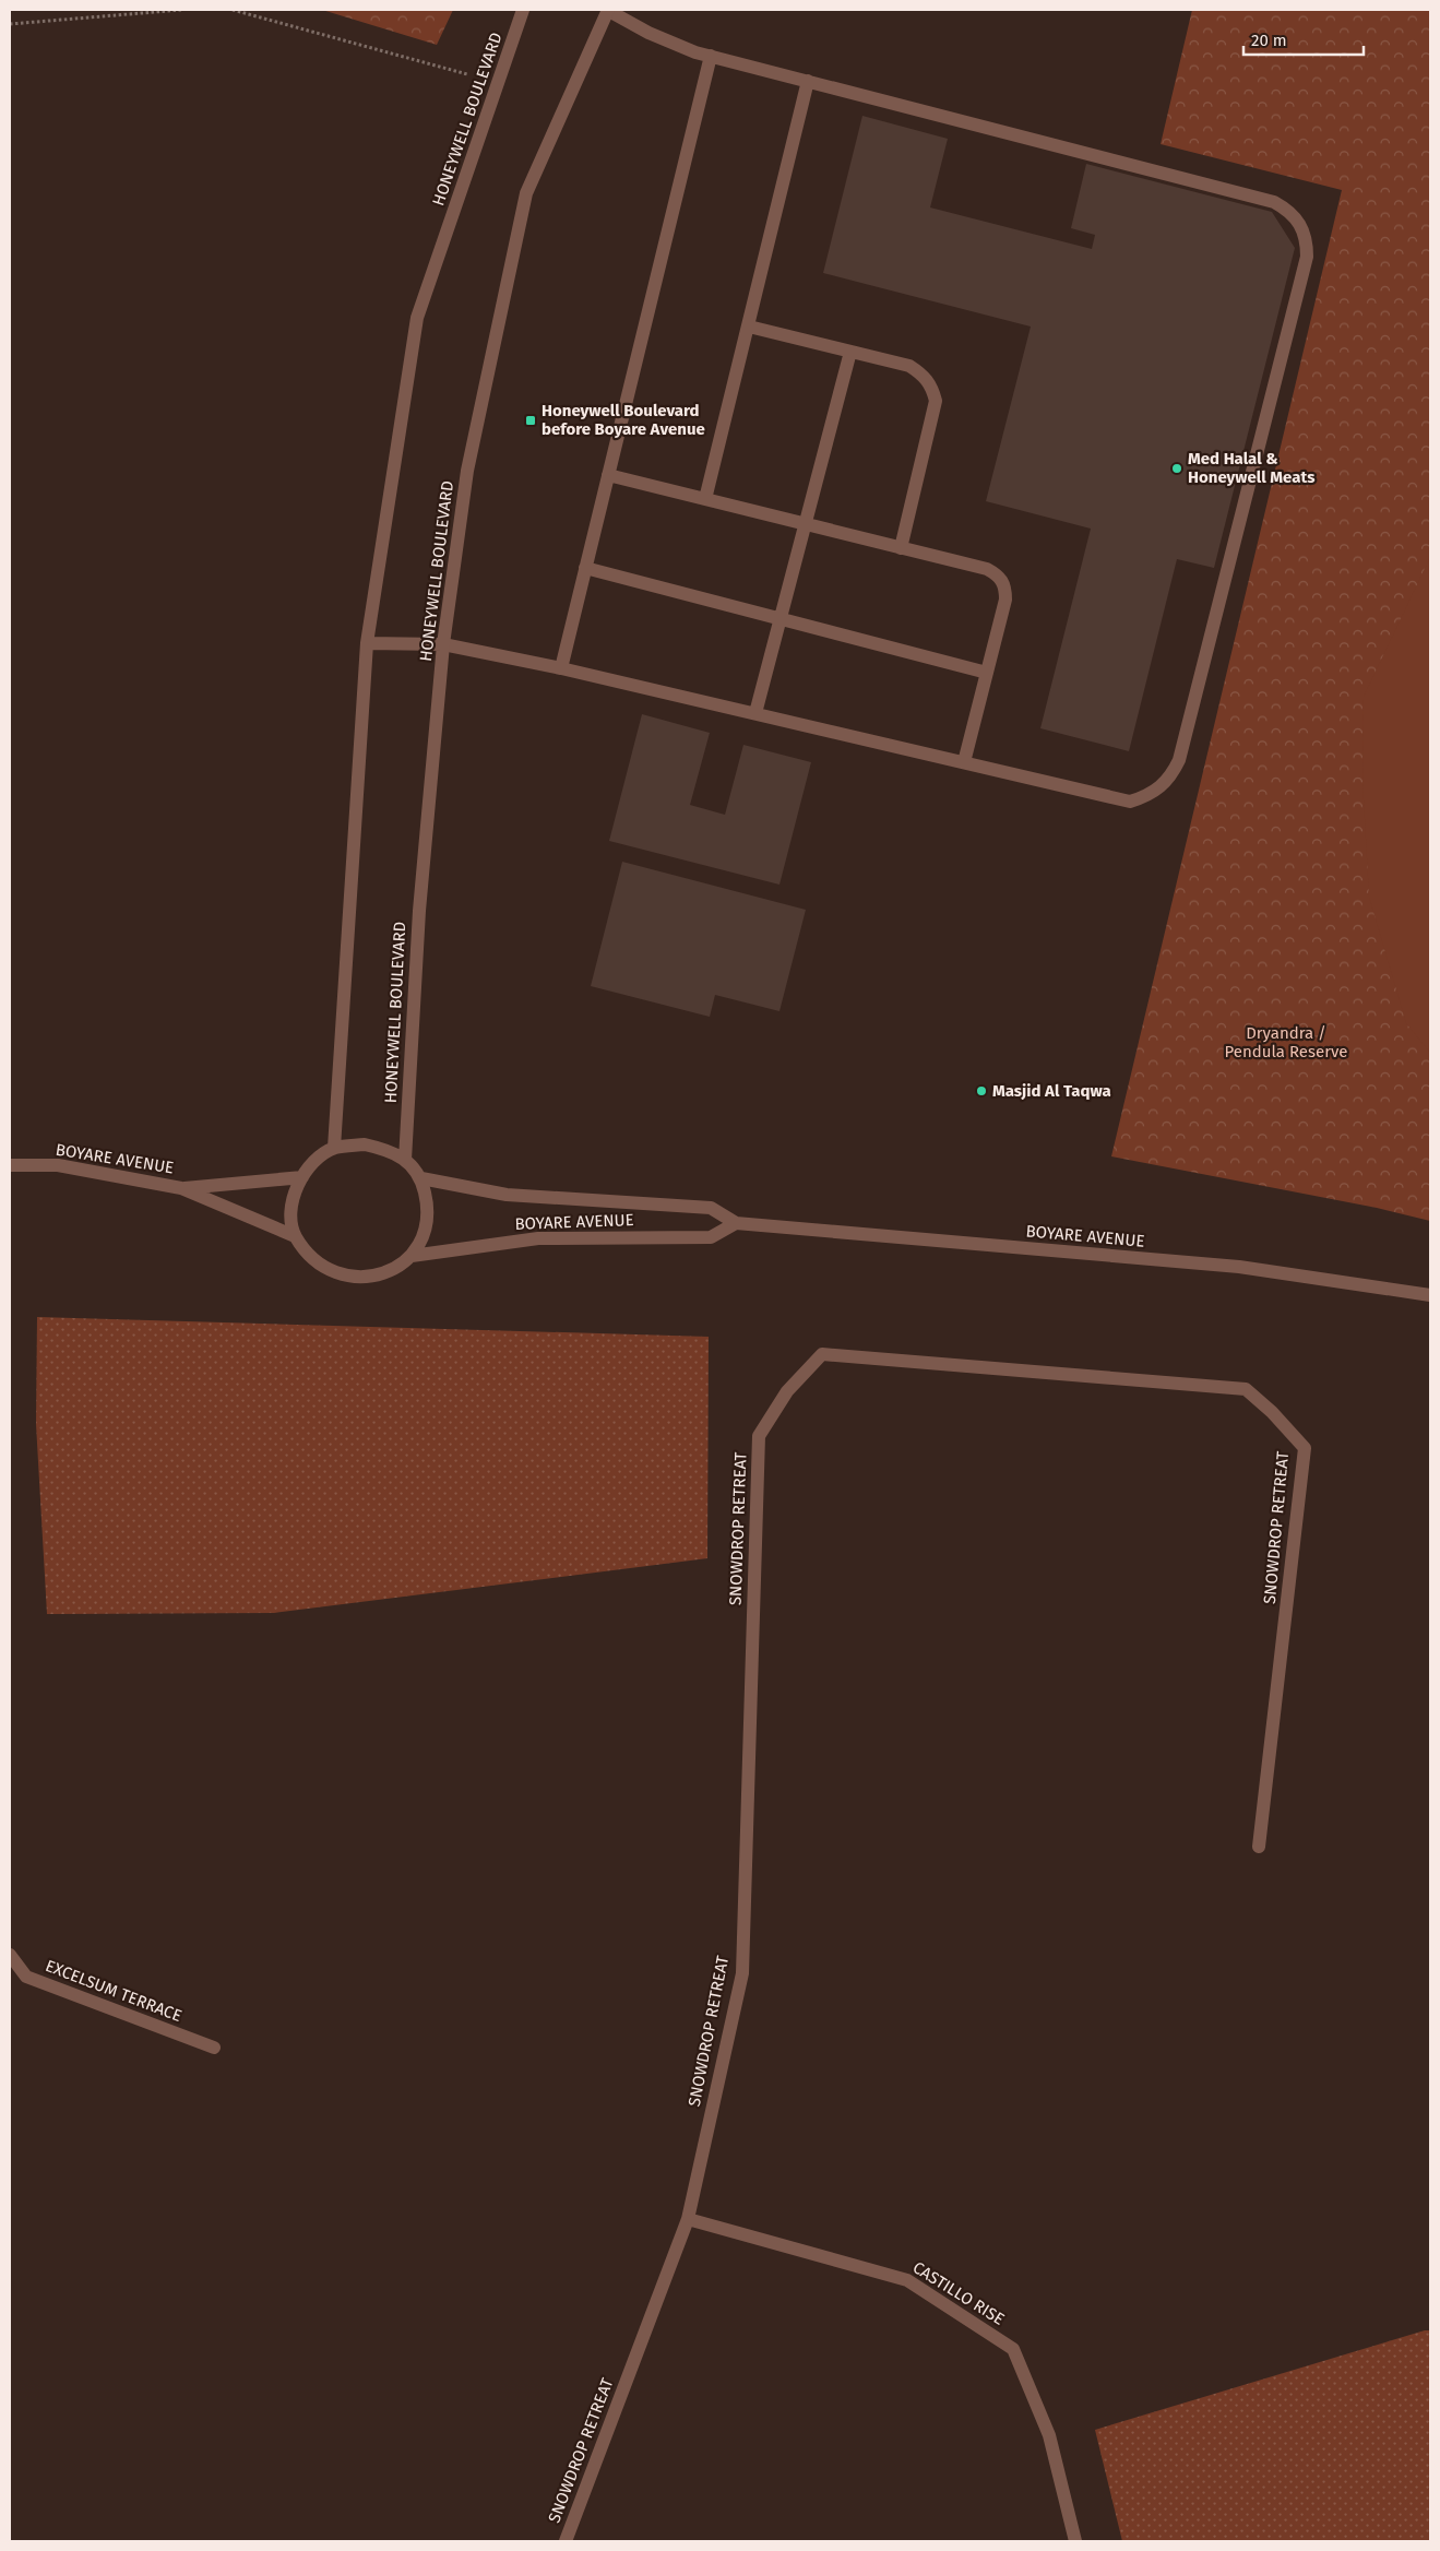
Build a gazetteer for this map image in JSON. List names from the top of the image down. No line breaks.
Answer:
{"streets":{"street":["HONEYWELL BOULEVARD","BOYARE AVENUE","SNOWDROP RETREAT","EXCELSUM TERRACE","CASTILLO RISE"]},"crossings":[["HONEYWELL BOULEVARD","BOYARE AVENUE"],["SNOWDROP RETREAT","CASTILLO RISE"]],"parks":["Dryandra / Pendula Reserve"],"places":{"transit":["Honeywell Boulevard before Boyare Avenue"],"other":["Med Halal & Honeywell Meats","Masjid Al Taqwa"]},"scale_bar":"20 m"}
